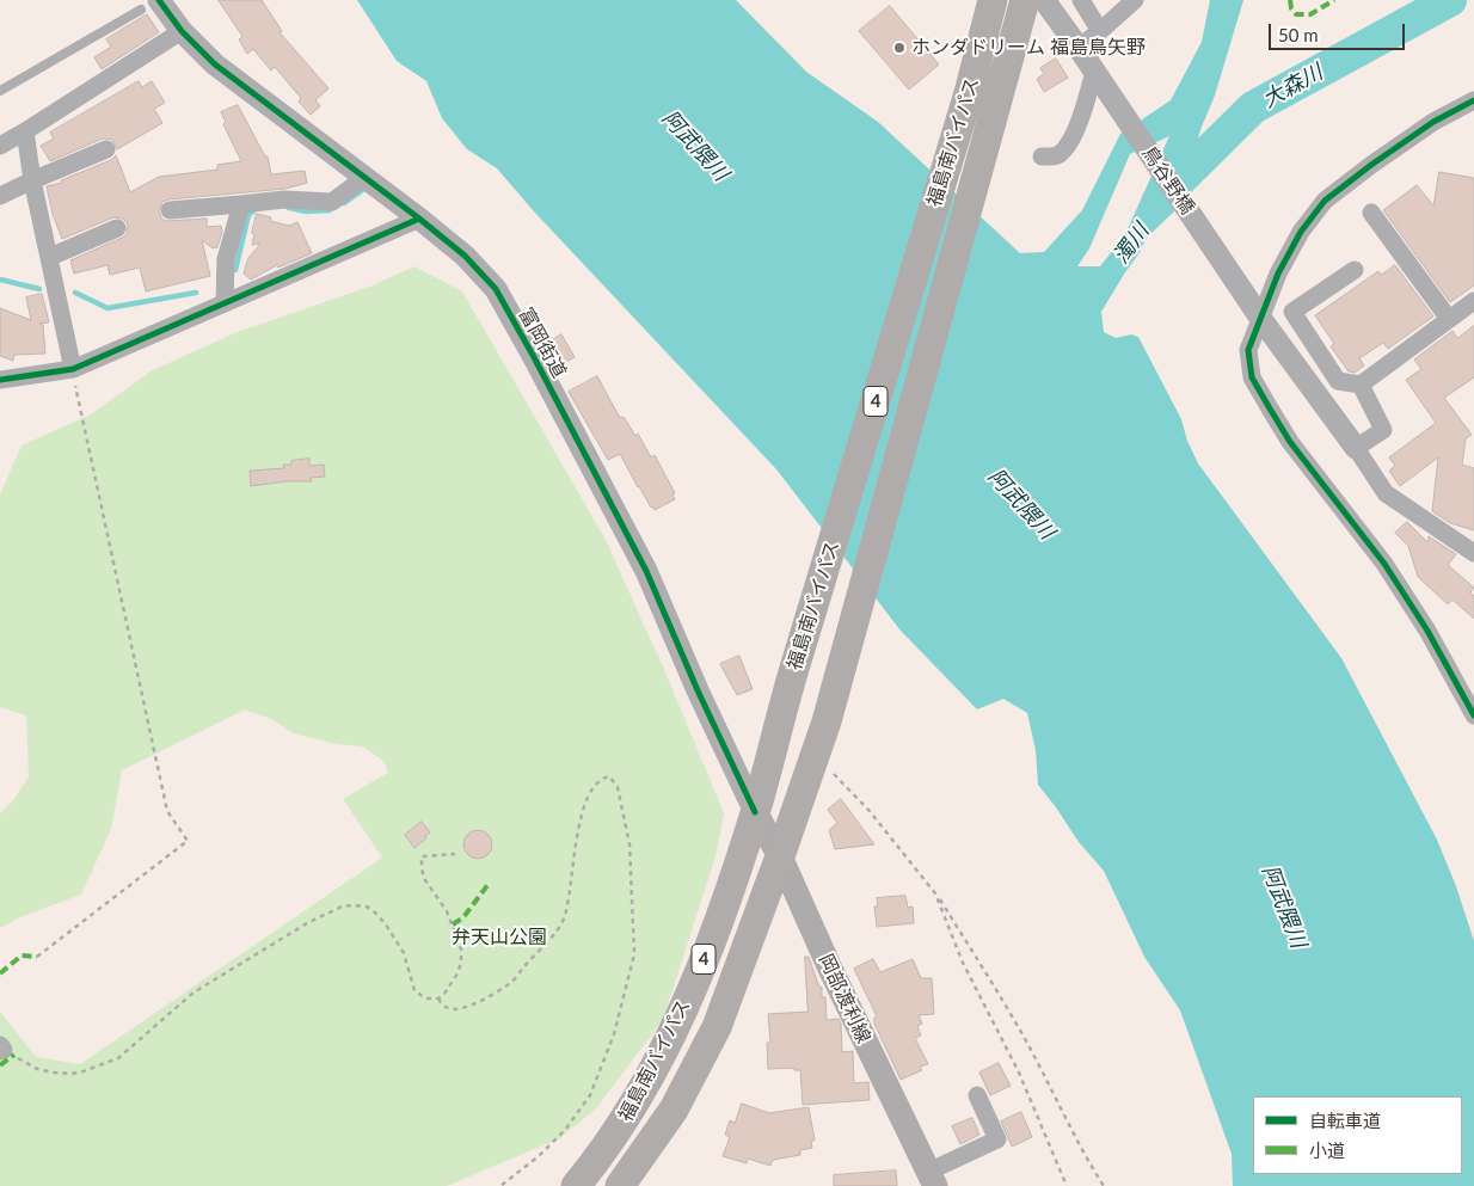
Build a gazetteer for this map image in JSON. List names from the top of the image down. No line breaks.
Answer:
{"streets":{"highway":["福島南バイパス","4"],"main road":["岡部渡利線"],"street":["鳥谷野橋","富岡街道"]},"crossings":[["福島南バイパス","富岡街道"],["福島南バイパス","岡部渡利線"],["富岡街道","岡部渡利線"]],"water":["大森川","阿武隈川","濁川"],"parks":["弁天山公園"],"places":["ホンダドリーム 福島鳥矢野"],"legend":["自転車道","小道"],"scale_bar":"50 m"}
